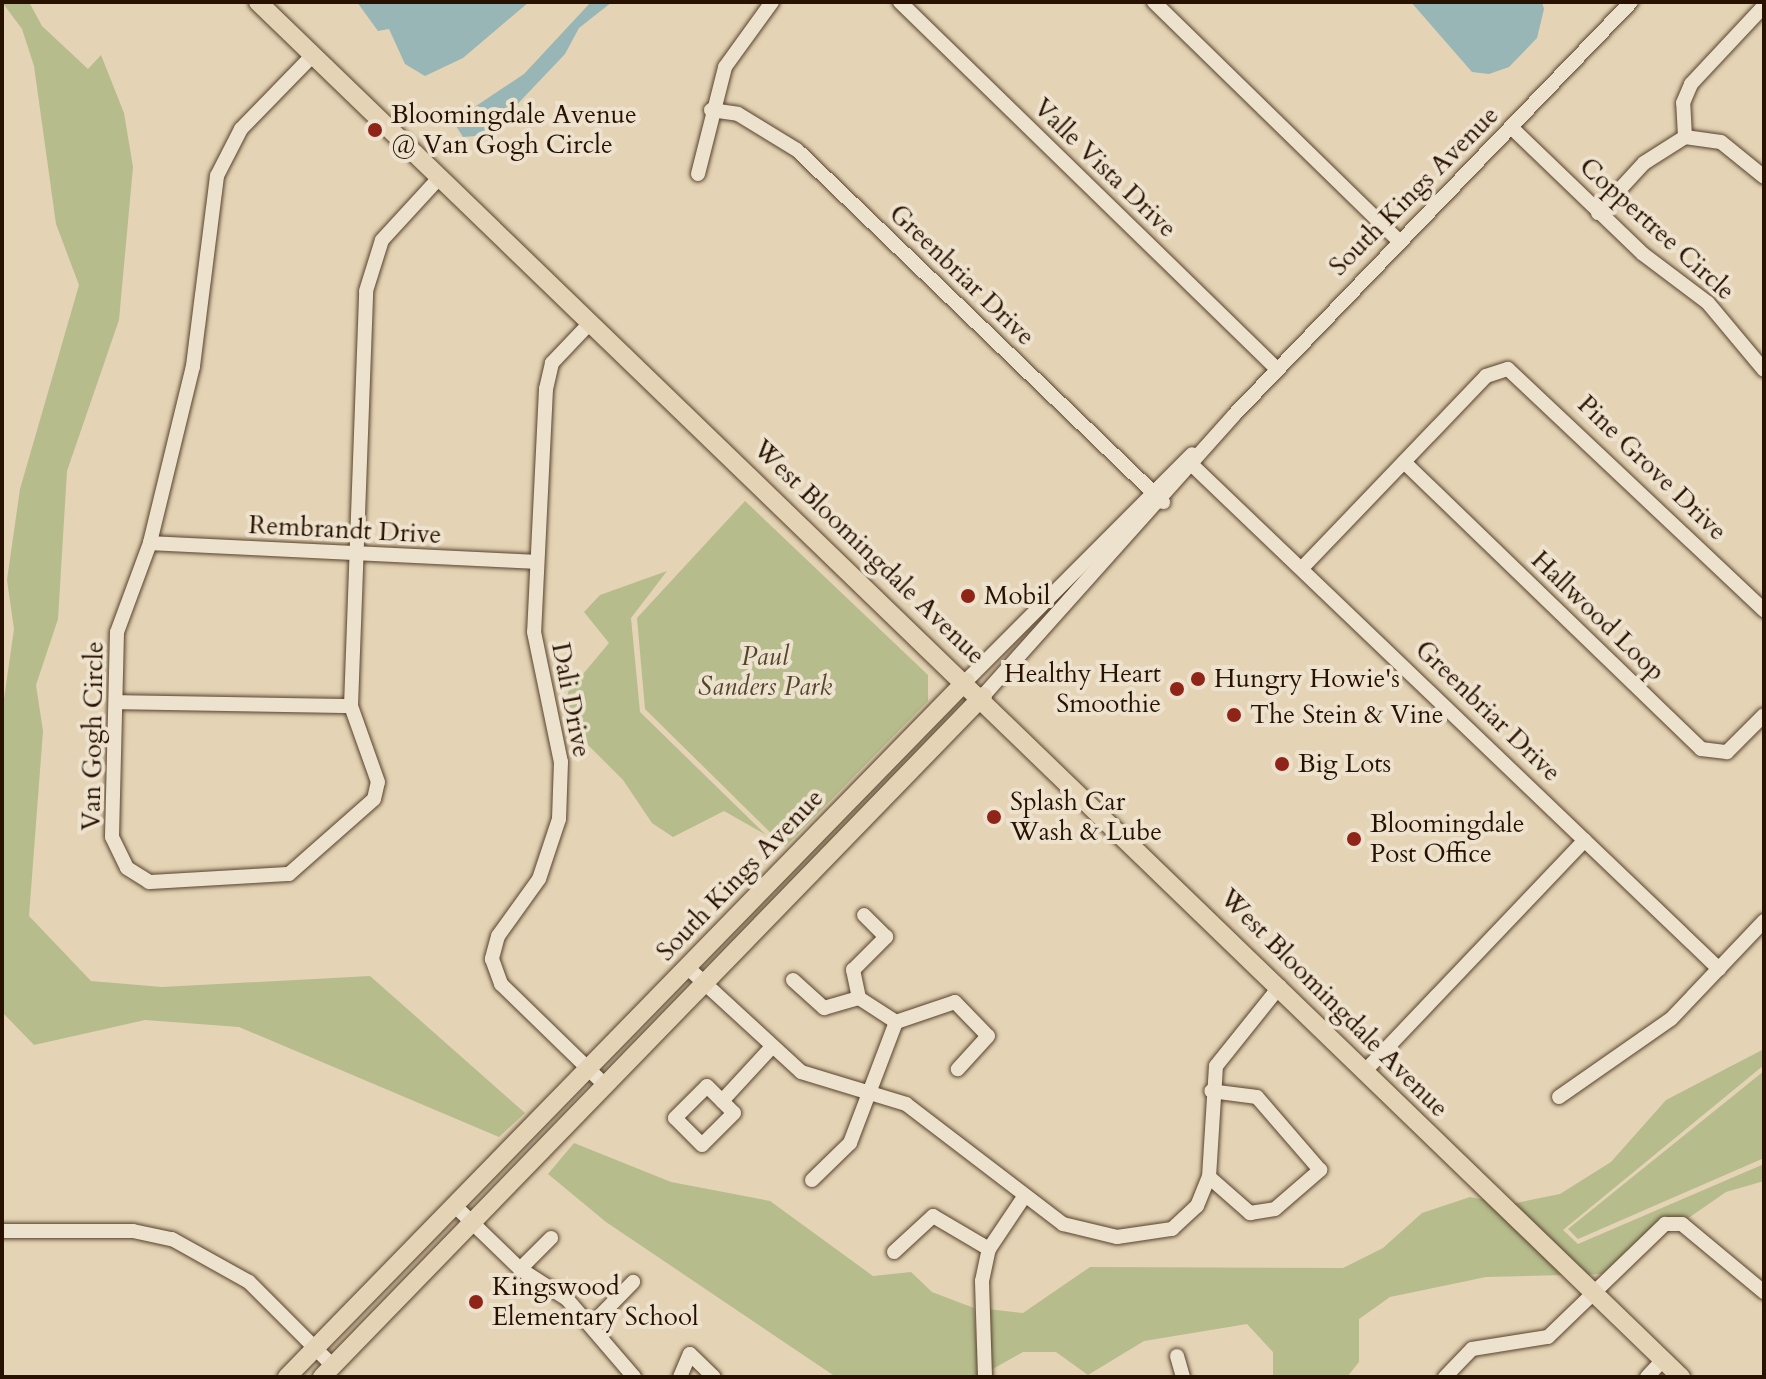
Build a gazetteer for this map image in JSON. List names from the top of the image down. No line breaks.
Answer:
{"streets":{"main road":["South Kings Avenue","West Bloomingdale Avenue"],"street":["Valle Vista Drive","Coppertree Circle","Greenbriar Drive","Pine Grove Drive","Rembrandt Drive","Hallwood Loop","Dali Drive","Van Gogh Circle"]},"crossings":[["Valle Vista Drive","South Kings Avenue"],["South Kings Avenue","Coppertree Circle"],["South Kings Avenue","Greenbriar Drive"],["South Kings Avenue","West Bloomingdale Avenue"],["South Kings Avenue","Dali Drive"],["Pine Grove Drive","Hallwood Loop"],["Rembrandt Drive","Dali Drive"],["Rembrandt Drive","Van Gogh Circle"],["West Bloomingdale Avenue","Dali Drive"],["West Bloomingdale Avenue","Van Gogh Circle"]],"parks":["Paul Sanders Park"],"places":["Bloomingdale Avenue @ Van Gogh Circle","Mobil","Hungry Howie's","Healthy Heart Smoothie","The Stein & Vine","Big Lots","Splash Car Wash & Lube","Bloomingdale Post Office","Kingswood Elementary School"]}
